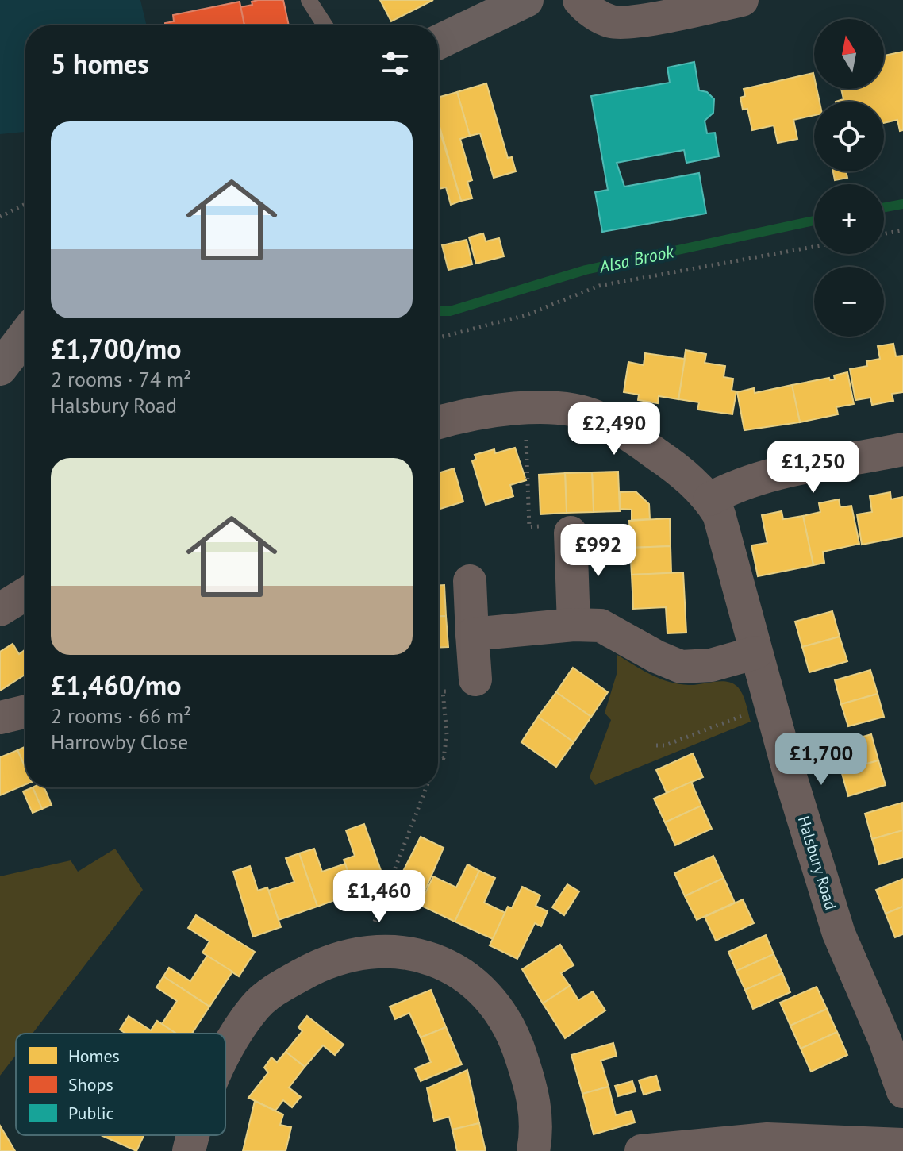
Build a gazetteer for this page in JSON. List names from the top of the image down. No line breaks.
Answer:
{"streets":{"street":["Halsbury Road"]},"water":["Alsa Brook"],"legend":["Homes","Shops","Public"],"north":"top","page":{"map_buttons":["+","−"],"heading":"5 homes","list":[{"name":"£1,700/mo","note":"2 rooms · 74 m² · Halsbury Road"},{"name":"£1,460/mo","note":"2 rooms · 66 m² · Harrowby Close"}],"price":["£2,490","£1,250","£992","£1,700","£1,460"]}}
